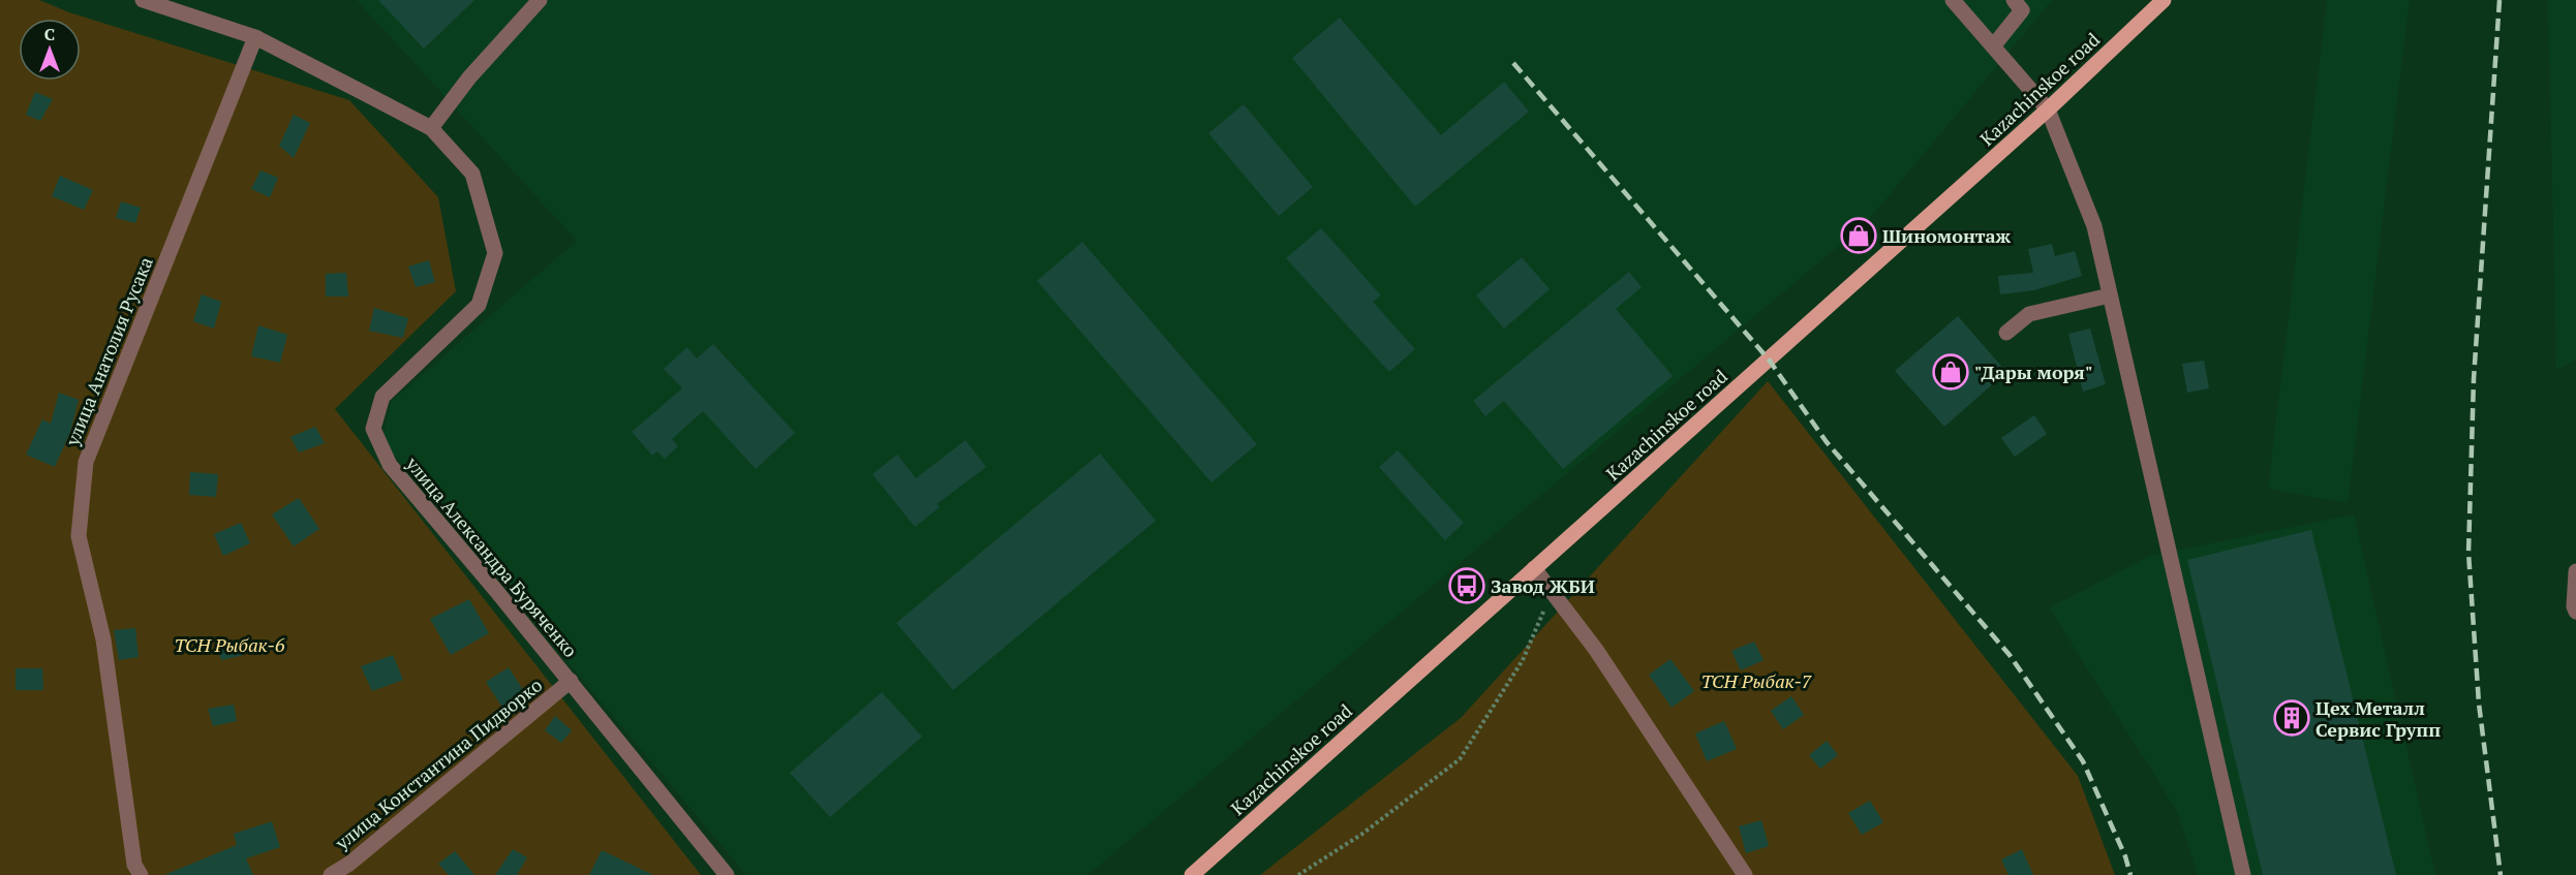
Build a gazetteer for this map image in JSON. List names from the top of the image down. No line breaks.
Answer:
{"streets":{"main road":["Kazachinskoe road"],"street":["улица Анатолия Русака","улица Александра Буряченко","улица Константина Пидворко"]},"crossings":[["улица Анатолия Русака","улица Александра Буряченко"],["улица Александра Буряченко","улица Константина Пидворко"]],"parks":["ТСН Рыбак-6","ТСН Рыбак-7"],"places":{"shop":["Шиномонтаж","\"Дары моря\""],"bus stop":["Завод ЖБИ"],"building":["Цех Металл Сервис Групп"]},"north":"top"}
